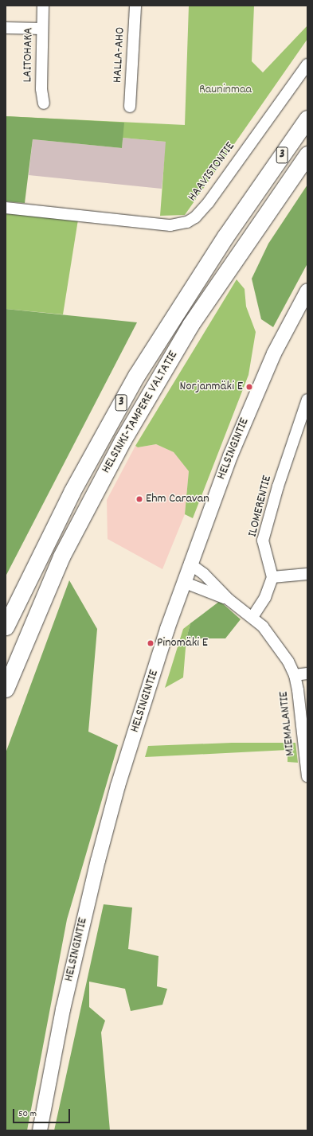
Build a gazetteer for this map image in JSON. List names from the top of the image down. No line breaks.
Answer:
{"streets":{"highway":["3","HELSINKI-TAMPERE VALTATIE"],"main road":["HELSINGINTIE"],"street":["LAITOHAKA","HALLA-AHO","HAAVISTONTIE","ILOMERENTIE","MIEMALANTIE"]},"crossings":[["HELSINGINTIE","MIEMALANTIE"]],"parks":["Rauninmaa"],"places":["Norjanmäki E","Ehm Caravan","Pinomäki E"],"scale_bar":"50 m"}
